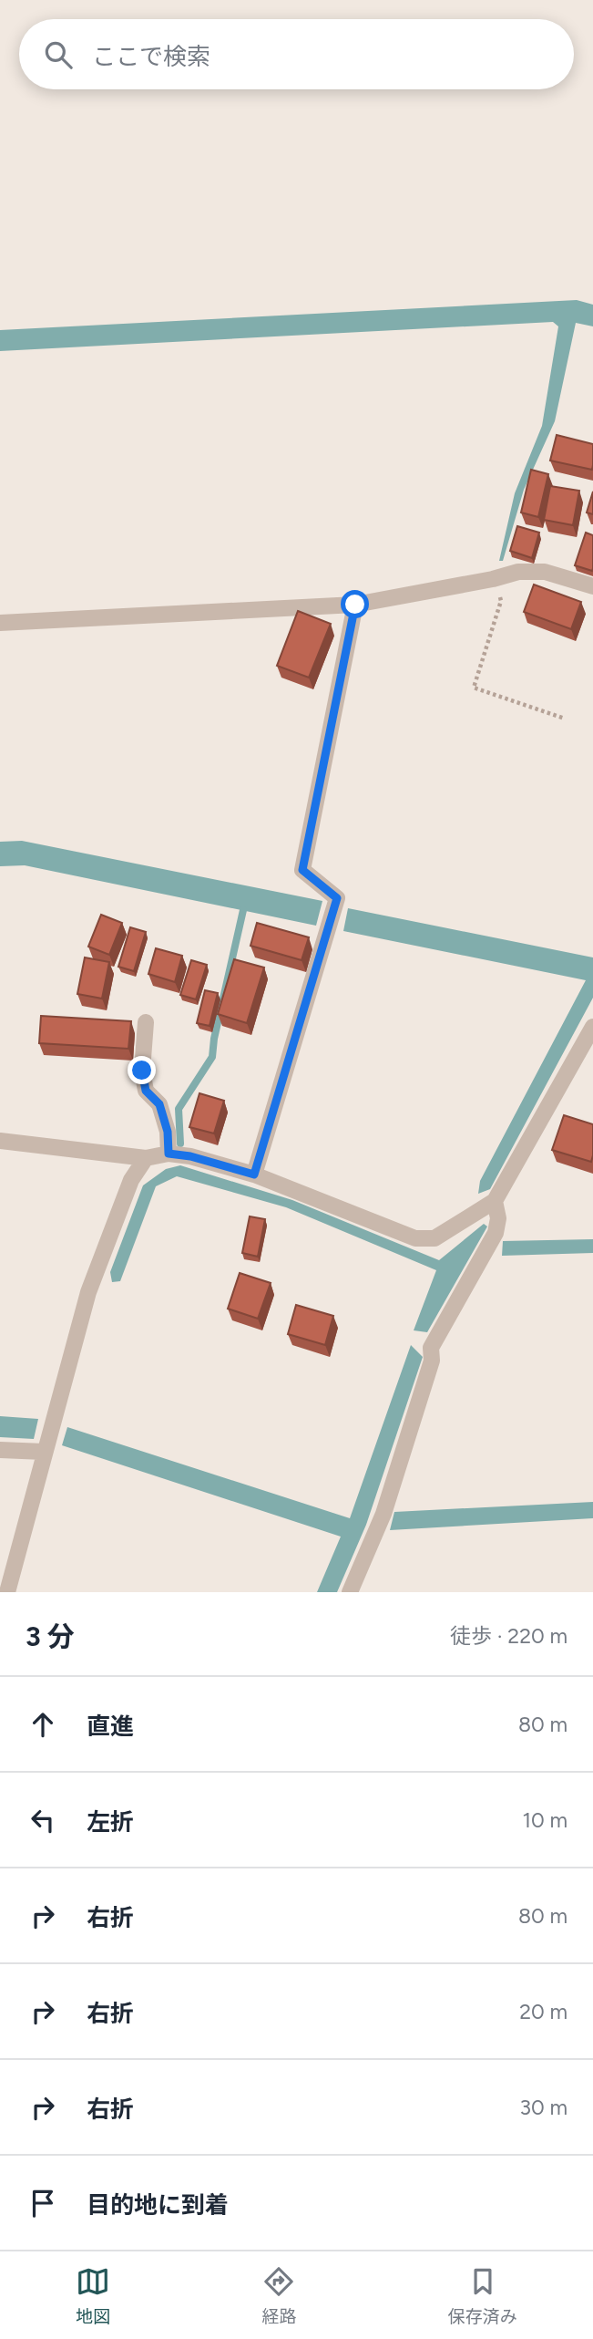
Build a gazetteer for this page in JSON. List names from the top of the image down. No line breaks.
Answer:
{"page":{"search":"ここで検索","heading":["3 分","徒歩 · 220 m"],"list":[["直進","80 m"],["左折","10 m"],["右折","80 m"],["右折","20 m"],["右折","30 m"],"目的地に到着"],"nav":["地図","経路","保存済み"]}}
